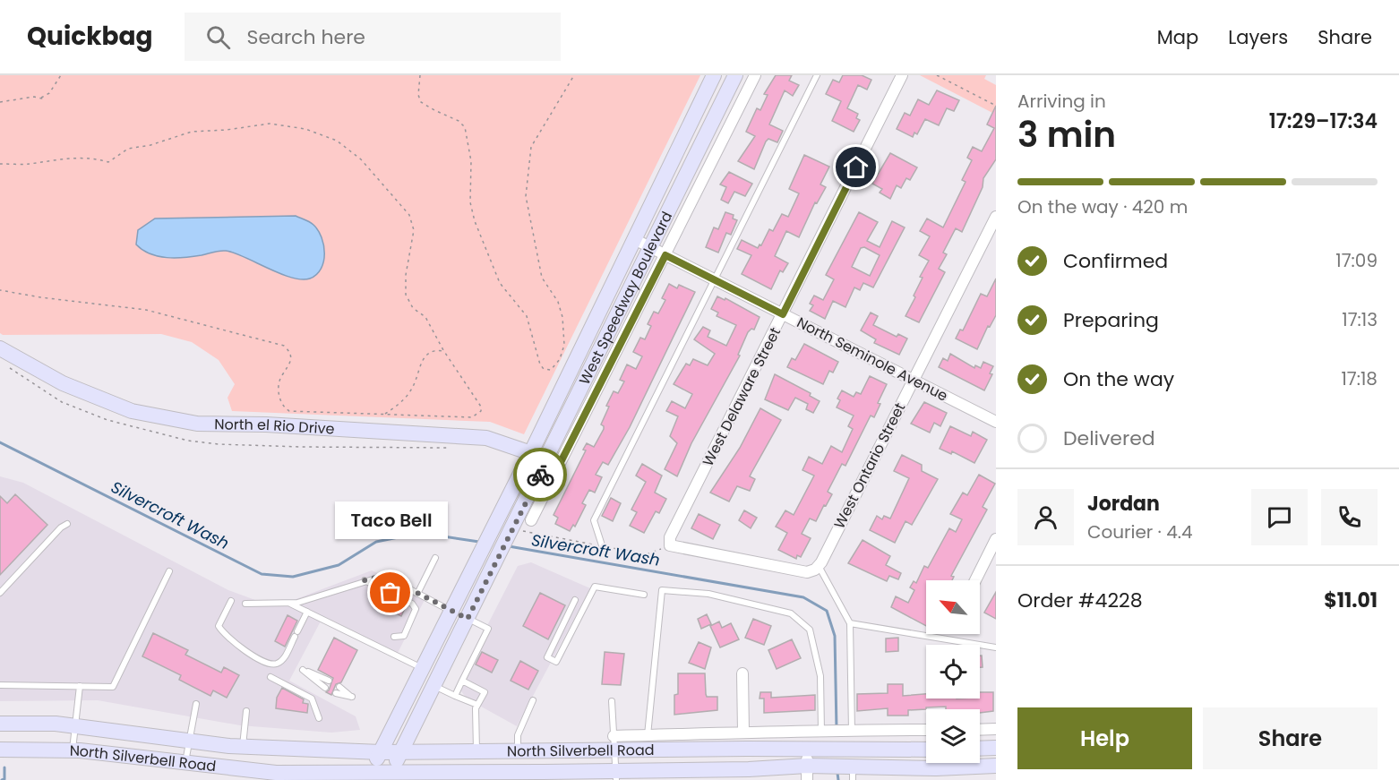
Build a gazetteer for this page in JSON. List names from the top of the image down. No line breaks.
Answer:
{"streets":{"main road":["West Speedway Boulevard","North el Rio Drive","North Silverbell Road"],"street":["North Seminole Avenue","West Delaware Street","West Ontario Street"]},"crossings":[["West Speedway Boulevard","North Seminole Avenue"],["West Speedway Boulevard","North el Rio Drive"],["West Speedway Boulevard","North Silverbell Road"],["North Seminole Avenue","West Delaware Street"],["North Seminole Avenue","West Ontario Street"],["West Delaware Street","West Ontario Street"]],"water":["Silvercroft Wash"],"places":["Taco Bell"],"north":"top left","page":{"header":"Quickbag","search":"Search here","nav":["Map","Layers","Share"],"heading":["3 min","Arriving in","17:29–17:34"],"panel":["Jordan","Courier · 4.4","Order #4228","$11.01"],"bar":"On the way · 420 m","list":[["Confirmed","17:09"],["Preparing","17:13"],["On the way","17:18"],"Delivered"],"bubble":"Taco Bell","buttons":["Help","Share"]}}
